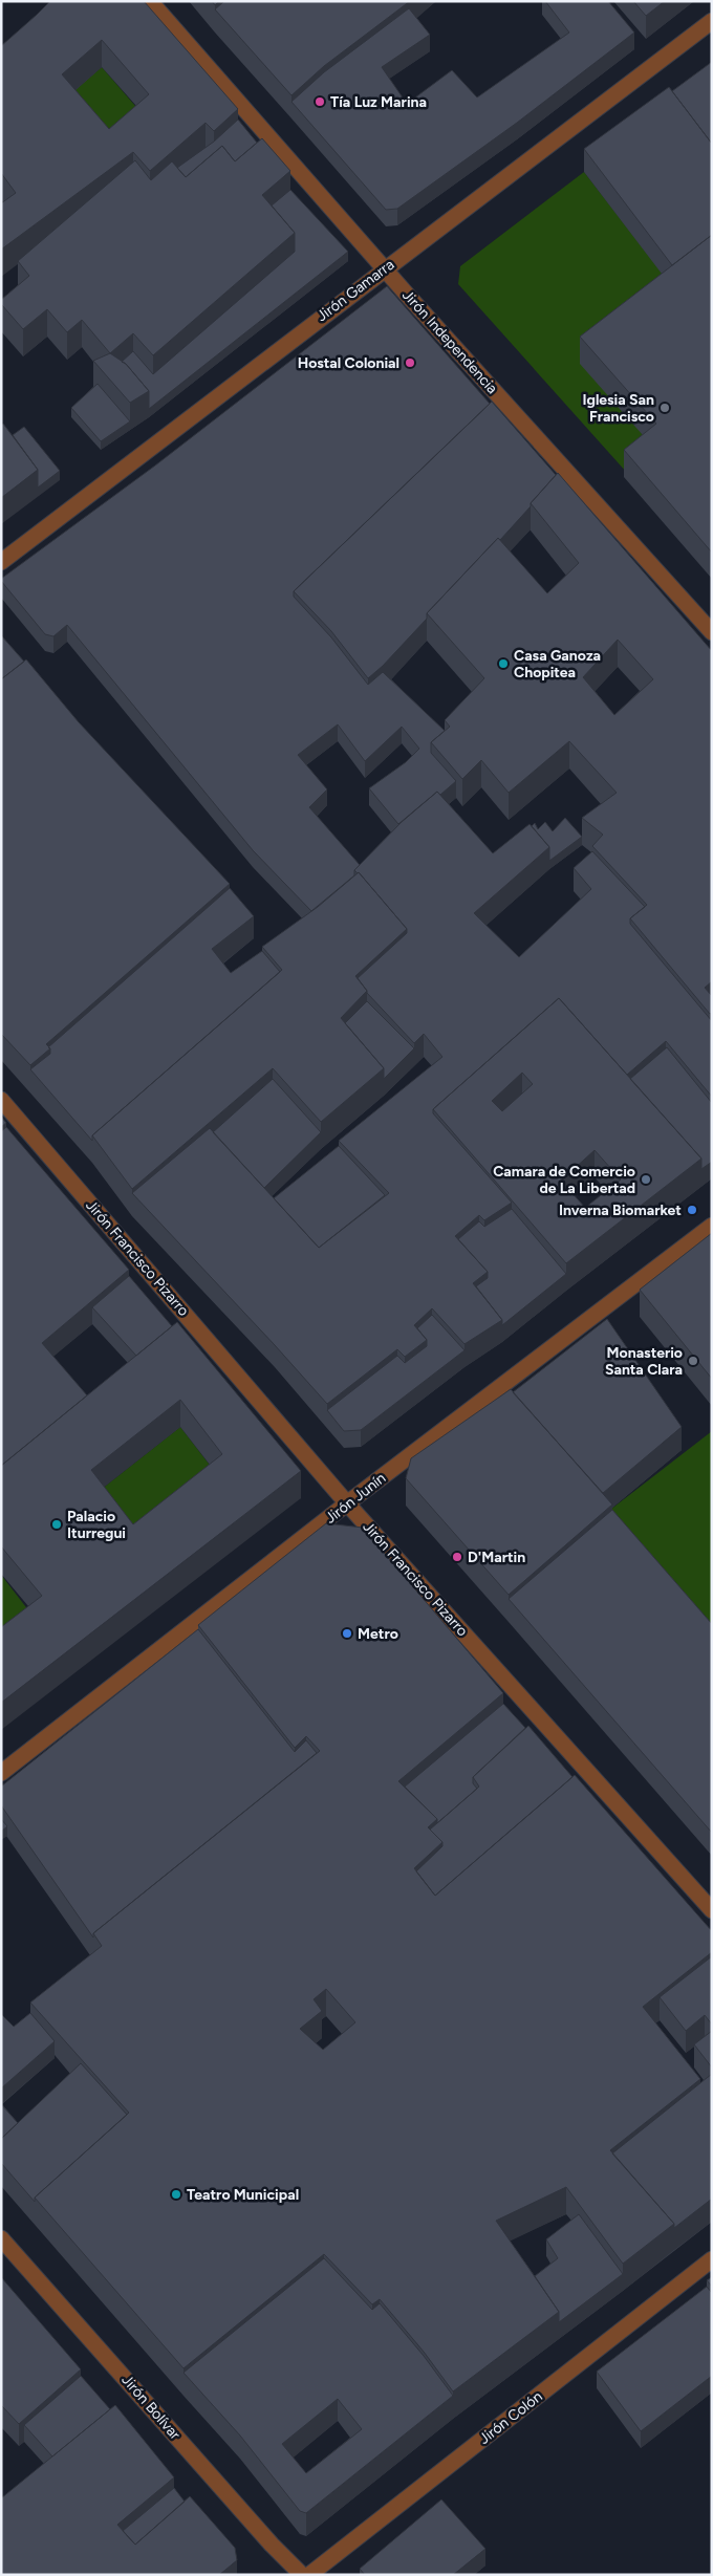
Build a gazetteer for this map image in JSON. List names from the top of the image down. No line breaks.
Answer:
{"streets":{"street":["Jirón Gamarra","Jirón Independencia","Jirón Francisco Pizarro","Jirón Junín","Jirón Bolívar","Jirón Colón"]},"crossings":[["Jirón Gamarra","Jirón Independencia"],["Jirón Francisco Pizarro","Jirón Junín"]],"places":["Tía Luz Marina","Hostal Colonial","Iglesia San Francisco","Casa Ganoza Chopitea","Camara de Comercio de La Libertad","Inverna Biomarket","Monasterio Santa Clara","Palacio Iturregui","D'Martin","Metro","Teatro Municipal"]}
